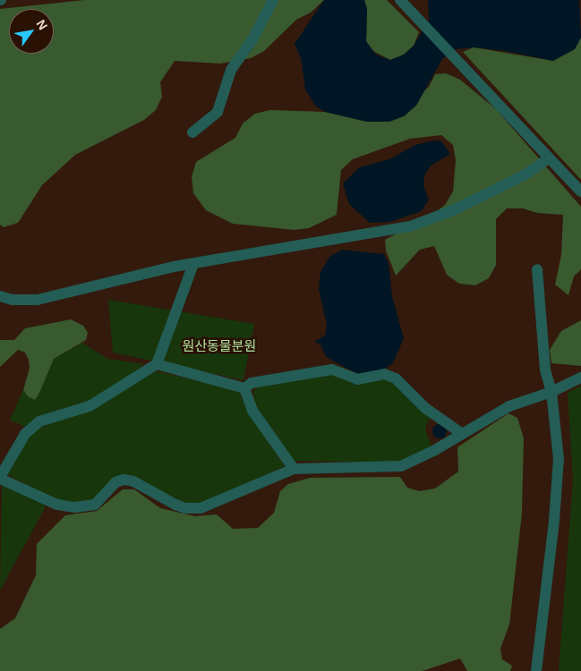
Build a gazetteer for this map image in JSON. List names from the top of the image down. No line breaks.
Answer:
{"parks":["원산동물분원"],"north":"top right"}
